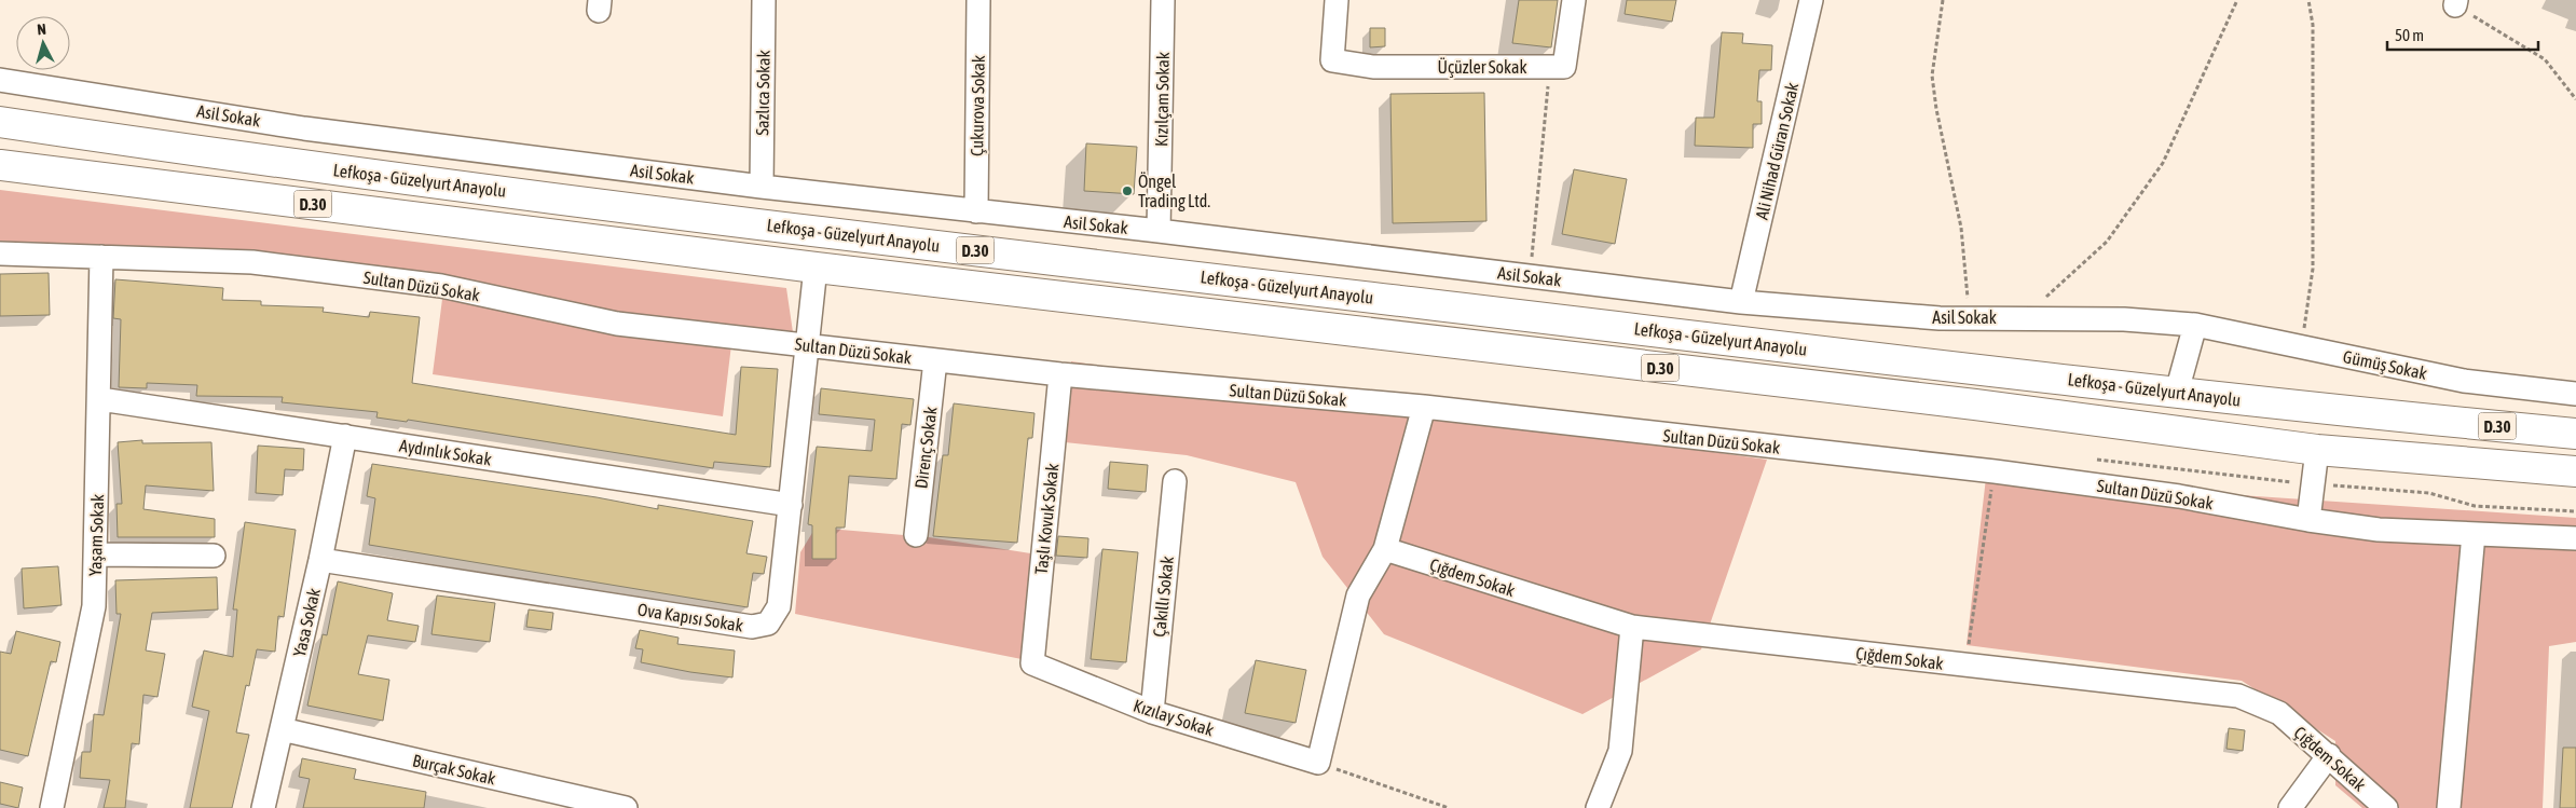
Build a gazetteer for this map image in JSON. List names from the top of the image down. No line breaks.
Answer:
{"streets":{"highway":["Lefkoşa - Güzelyurt Anayolu","D.30"],"street":["Üçüzler Sokak","Sazlıca Sokak","Kızılçam Sokak","Çukurova Sokak","Asil Sokak","Ali Nihad Güran Sokak","Sultan Düzü Sokak","Gümüş Sokak","Direnç Sokak","Aydınlık Sokak","Taşlı Kovuk Sokak","Yaşam Sokak","Çığdem Sokak","Çakıllı Sokak","Ova Kapısı Sokak","Yasa Sokak","Kızılay Sokak","Burçak Sokak"]},"crossings":[["Sazlıca Sokak","Asil Sokak"],["Kızılçam Sokak","Asil Sokak"],["Çukurova Sokak","Asil Sokak"],["Asil Sokak","Ali Nihad Güran Sokak"],["Asil Sokak","Gümüş Sokak"],["Lefkoşa - Güzelyurt Anayolu","Ova Kapısı Sokak"],["Sultan Düzü Sokak","Direnç Sokak"],["Sultan Düzü Sokak","Taşlı Kovuk Sokak"],["Sultan Düzü Sokak","Yaşam Sokak"],["Sultan Düzü Sokak","Ova Kapısı Sokak"],["Aydınlık Sokak","Yaşam Sokak"],["Aydınlık Sokak","Ova Kapısı Sokak"],["Aydınlık Sokak","Yasa Sokak"],["Taşlı Kovuk Sokak","Kızılay Sokak"],["Çakıllı Sokak","Kızılay Sokak"],["Ova Kapısı Sokak","Yasa Sokak"],["Yasa Sokak","Burçak Sokak"]],"places":["Öngel Trading Ltd."],"scale_bar":"50 m","north":"top"}
